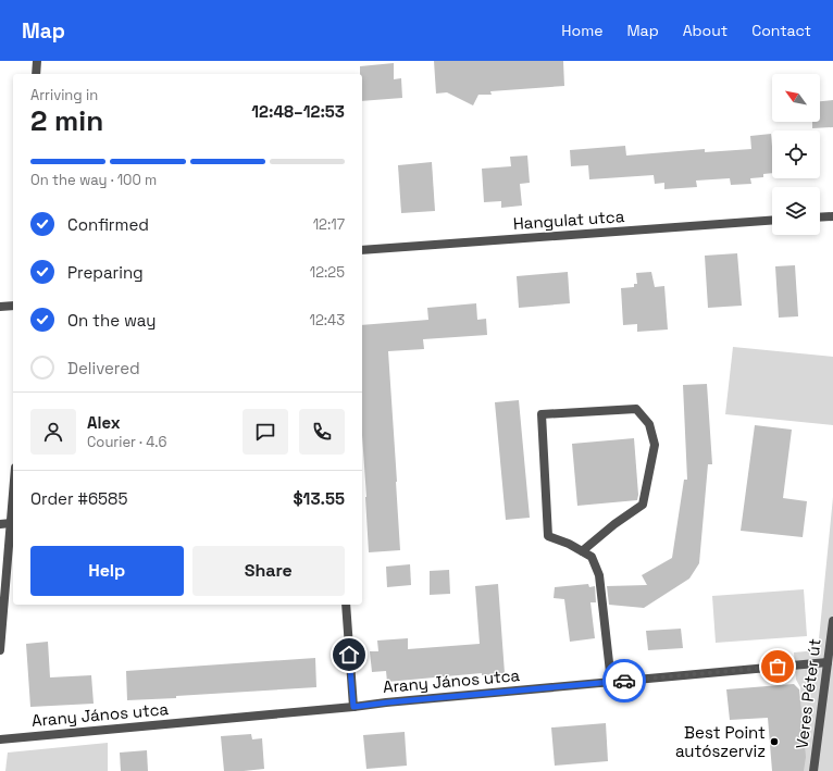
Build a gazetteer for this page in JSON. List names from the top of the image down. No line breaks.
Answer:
{"streets":{"street":["Hangulat utca","Arany János utca","Veres Péter út"]},"crossings":[["Arany János utca","Veres Péter út"]],"places":["Best Point autószerviz"],"north":"top left","page":{"header":"Map","nav":["Home","Map","About","Contact"],"heading":["2 min","Arriving in","12:48–12:53"],"panel":["Alex","Courier · 4.6","Order #6585","$13.55"],"bar":"On the way · 100 m","list":[["Confirmed","12:17"],["Preparing","12:25"],["On the way","12:43"],"Delivered"],"buttons":["Help","Share"]}}
